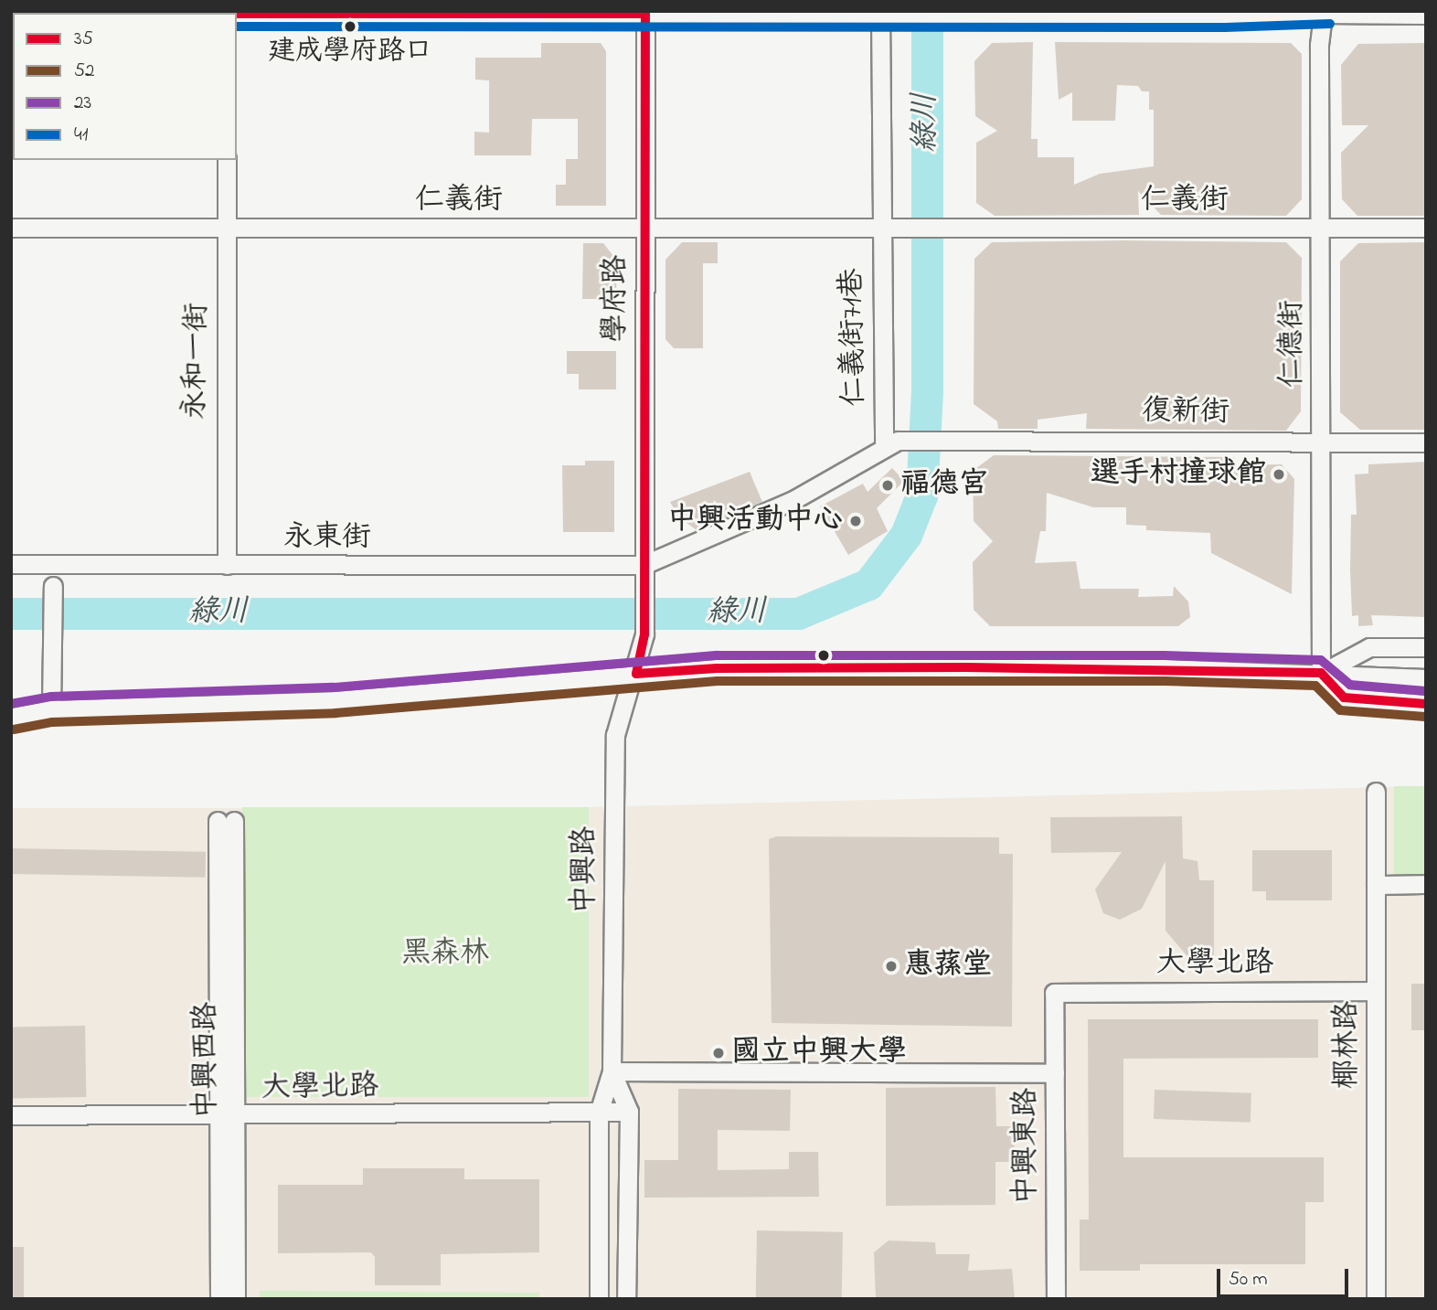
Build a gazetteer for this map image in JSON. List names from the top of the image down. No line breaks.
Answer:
{"streets":{"street":["仁義街","學府路","仁義街71巷","仁德街","永和一街","復新街","永東街","中興路","大學北路","椰林路","中興西路","中興東路"]},"crossings":[["仁義街","學府路"],["仁義街","仁義街71巷"],["仁義街","仁德街"],["仁義街","永和一街"],["學府路","永東街"],["學府路","中興路"],["仁義街71巷","復新街"],["仁德街","復新街"],["永和一街","永東街"],["中興路","大學北路"],["大學北路","椰林路"],["大學北路","中興西路"],["大學北路","中興東路"]],"water":["綠川"],"parks":["黑森林"],"places":["建成學府路口","選手村撞球館","福德宮","中興活動中心","惠蓀堂","國立中興大學"],"lines":["transit line 35","transit line 41","transit line 23","transit line 52"],"legend":["35","52","23","41"],"scale_bar":"50 m"}
